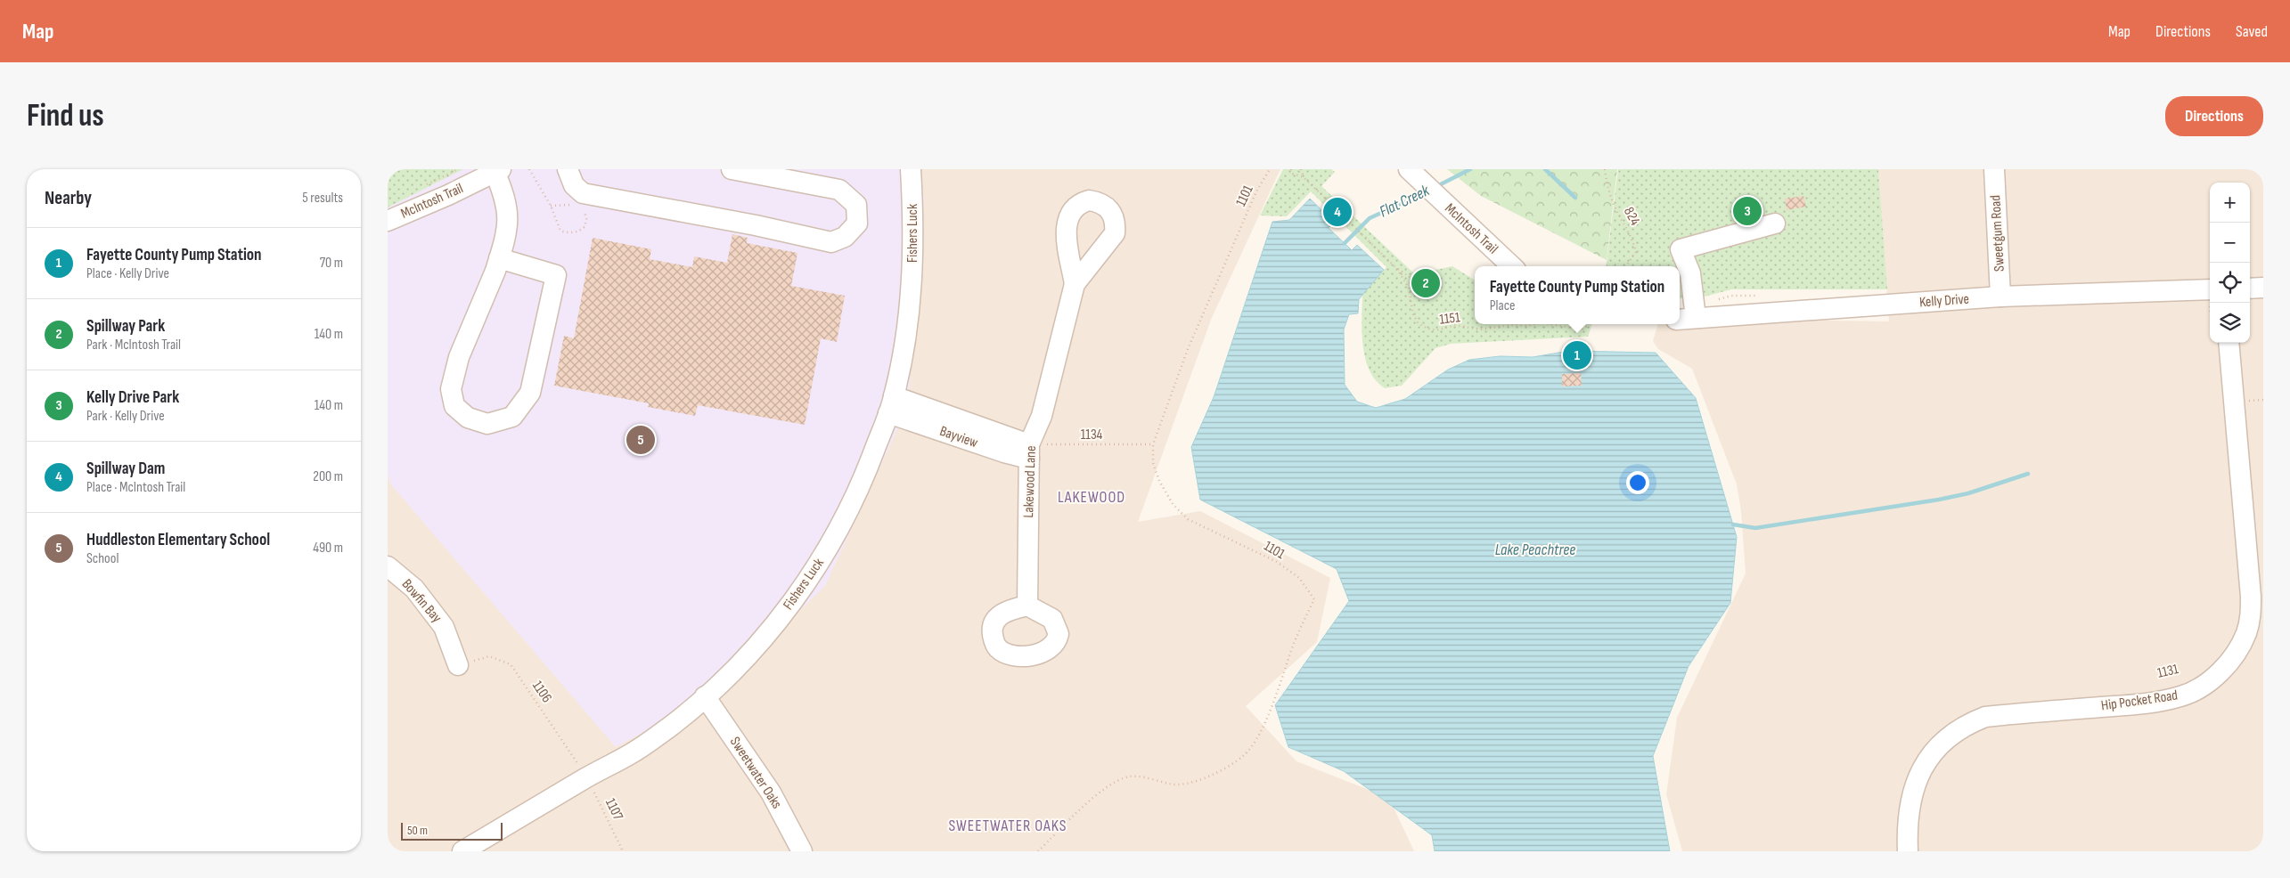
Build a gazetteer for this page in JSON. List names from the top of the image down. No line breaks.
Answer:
{"streets":{"street":["McIntosh Trail","Fishers Luck","Sweetgum Road","Kelly Drive","Bayview","Lakewood Lane","Bowfin Bay","Hip Pocket Road","Sweetwater Oaks"],"path":["1101","824","1151","1134","1106","1107"]},"crossings":[["1101","1134"],["Fishers Luck","Bayview"],["Fishers Luck","1106"],["Fishers Luck","Sweetwater Oaks"],["Fishers Luck","1107"],["Sweetgum Road","Kelly Drive"],["1134","Bayview"],["1134","Lakewood Lane"],["Bayview","Lakewood Lane"],["Bowfin Bay","1106"],["1106","1107"]],"districts":["LAKEWOOD","SWEETWATER OAKS"],"water":["Flat Creek","Lake Peachtree"],"scale_bar":"50 m","page":{"header":"Map","nav":["Map","Directions","Saved"],"buttons":"Directions","title":"Find us","heading":["Nearby","5 results"],"map_buttons":["+","−"],"pins":["3","4","2","1","5"],"list":[{"mark":"1","name":"Fayette County Pump Station","note":"Place · Kelly Drive","value":"70 m"},{"mark":"2","name":"Spillway Park","note":"Park · McIntosh Trail","value":"140 m"},{"mark":"3","name":"Kelly Drive Park","note":"Park · Kelly Drive","value":"140 m"},{"mark":"4","name":"Spillway Dam","note":"Place · McIntosh Trail","value":"200 m"},{"mark":"5","name":"Huddleston Elementary School","note":"School","value":"490 m"}],"popup":["Fayette County Pump Station","Place"],"scale":"50 m"}}
